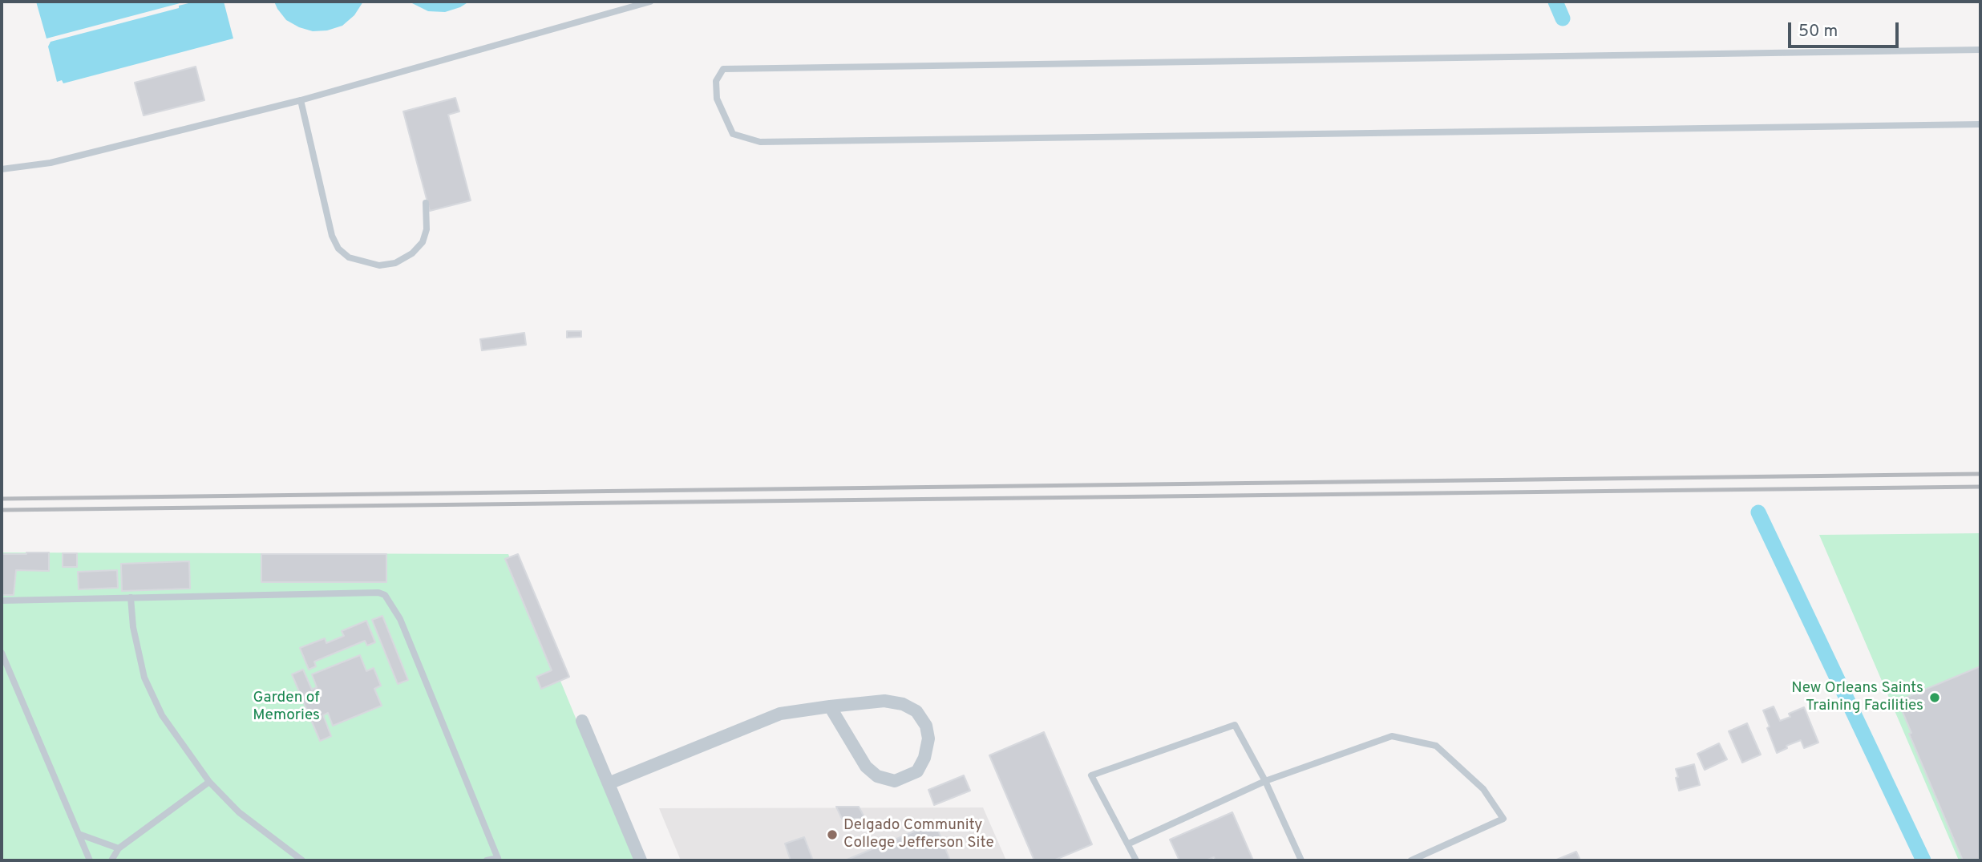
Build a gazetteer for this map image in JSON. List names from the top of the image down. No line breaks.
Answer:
{"parks":["Garden of Memories"],"places":["New Orleans Saints Training Facilities","Delgado Community College Jefferson Site"],"scale_bar":"50 m"}
